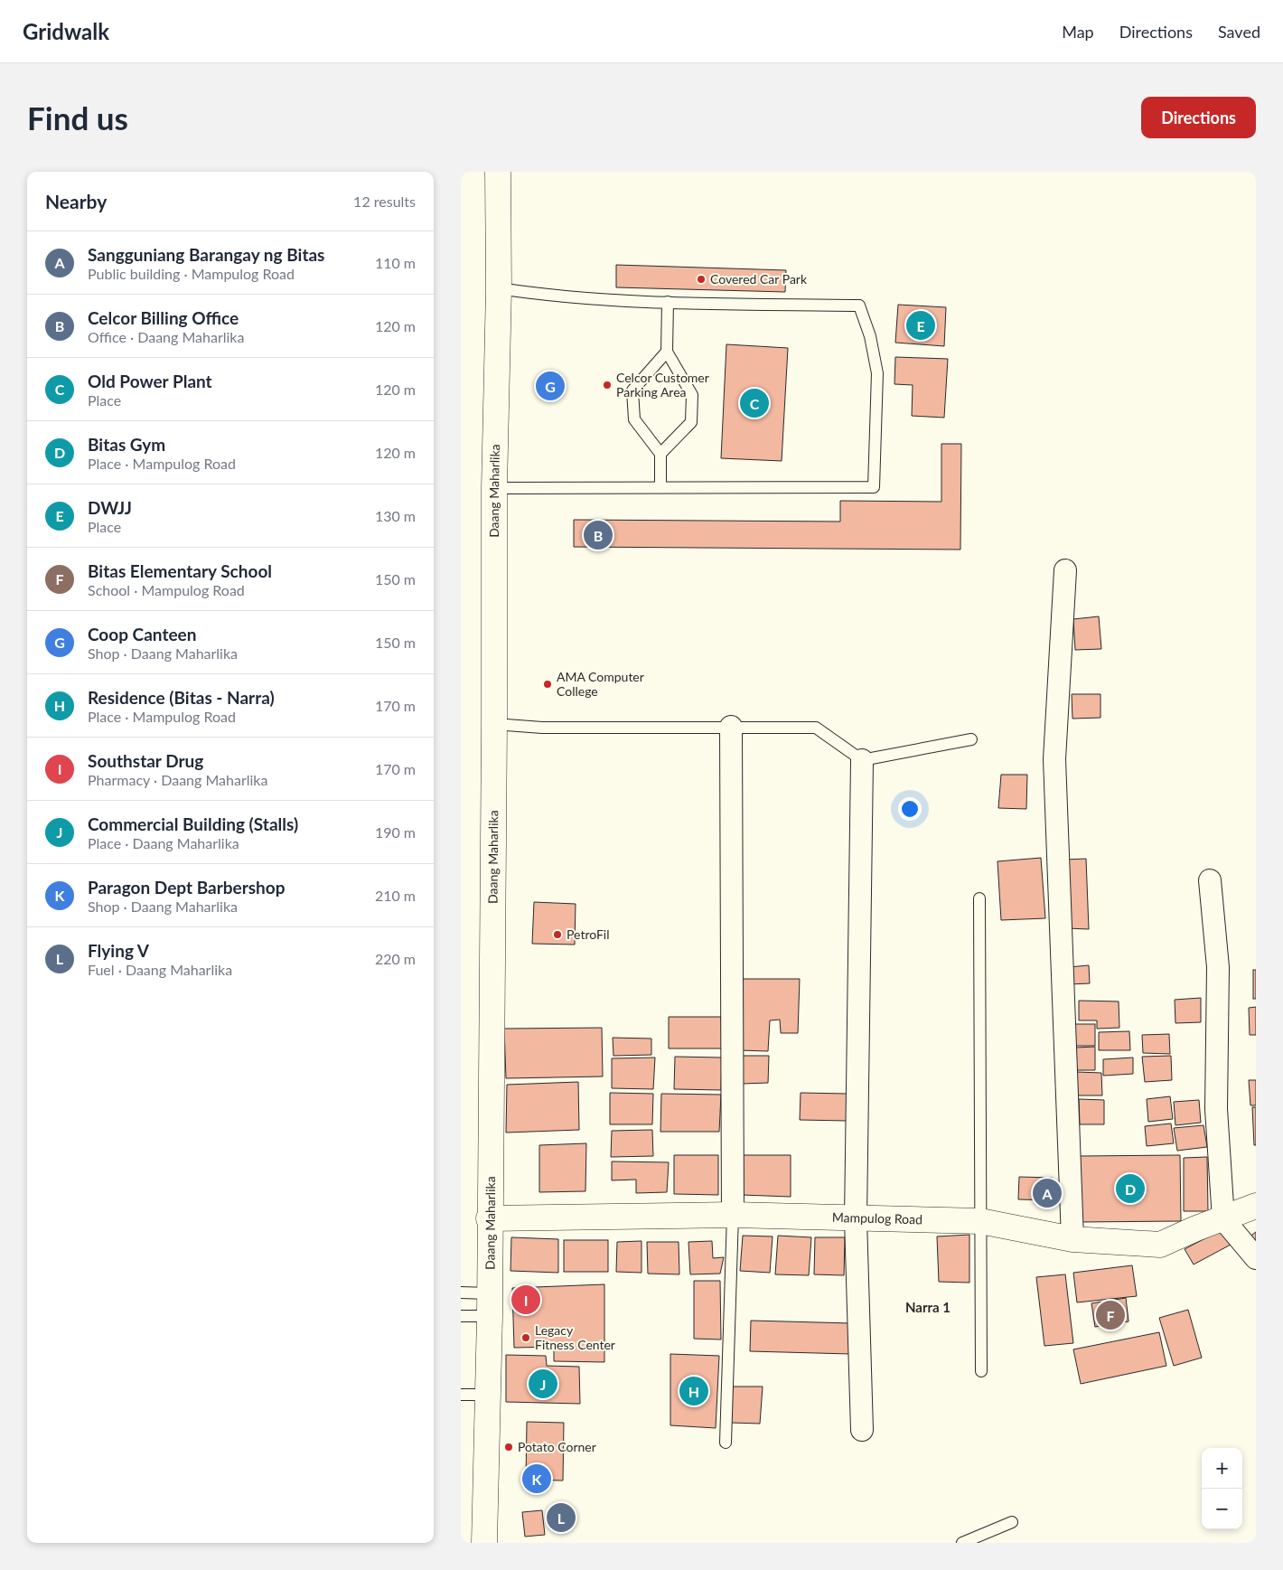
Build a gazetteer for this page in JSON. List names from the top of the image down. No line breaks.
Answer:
{"streets":{"main road":["Daang Maharlika","Mampulog Road"]},"crossings":[["Daang Maharlika","Mampulog Road"]],"districts":["Narra 1"],"places":["Covered Car Park","Celcor Customer Parking Area","AMA Computer College","PetroFil","Legacy Fitness Center","Potato Corner"],"page":{"header":"Gridwalk","nav":["Map","Directions","Saved"],"buttons":"Directions","title":"Find us","heading":["Nearby","12 results"],"list":[{"mark":"A","name":"Sangguniang Barangay ng Bitas","note":"Public building · Mampulog Road","value":"110 m"},{"mark":"B","name":"Celcor Billing Office","note":"Office · Daang Maharlika","value":"120 m"},{"mark":"C","name":"Old Power Plant","note":"Place","value":"120 m"},{"mark":"D","name":"Bitas Gym","note":"Place · Mampulog Road","value":"120 m"},{"mark":"E","name":"DWJJ","note":"Place","value":"130 m"},{"mark":"F","name":"Bitas Elementary School","note":"School · Mampulog Road","value":"150 m"},{"mark":"G","name":"Coop Canteen","note":"Shop · Daang Maharlika","value":"150 m"},{"mark":"H","name":"Residence (Bitas - Narra)","note":"Place · Mampulog Road","value":"170 m"},{"mark":"I","name":"Southstar Drug","note":"Pharmacy · Daang Maharlika","value":"170 m"},{"mark":"J","name":"Commercial Building (Stalls)","note":"Place · Daang Maharlika","value":"190 m"},{"mark":"K","name":"Paragon Dept Barbershop","note":"Shop · Daang Maharlika","value":"210 m"},{"mark":"L","name":"Flying V","note":"Fuel · Daang Maharlika","value":"220 m"}],"pins":["E","G","C","B","D","A","I","F","J","H","K","L"],"map_buttons":["+","−"]}}
